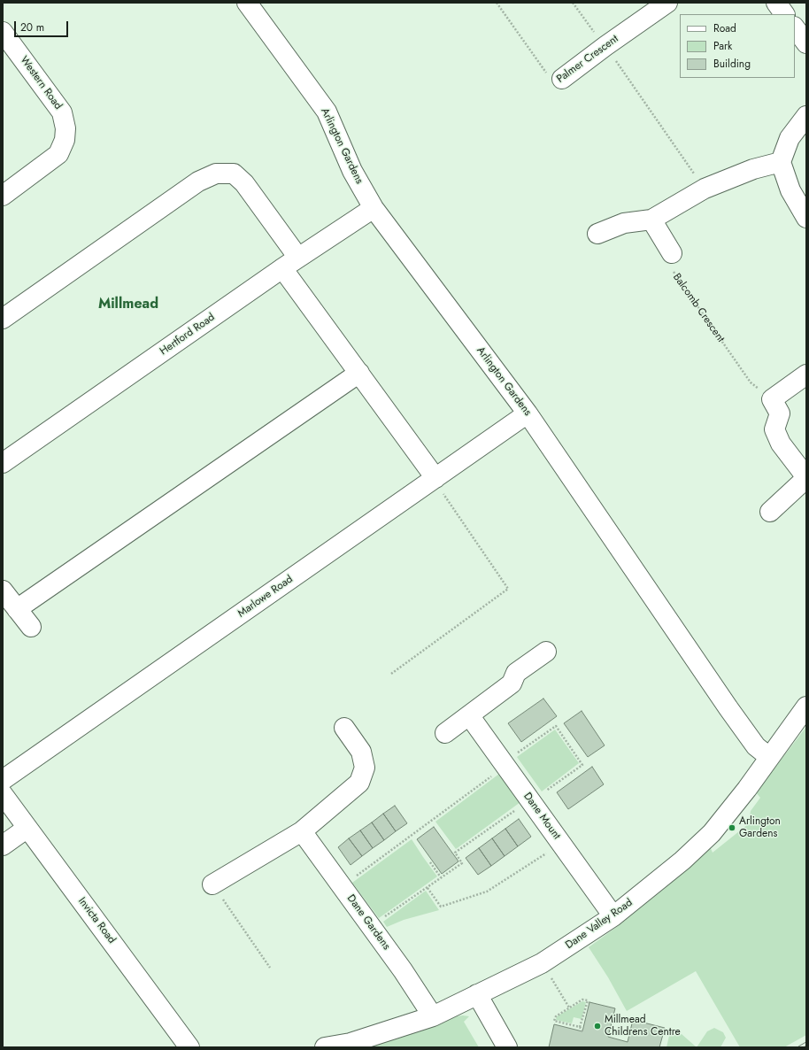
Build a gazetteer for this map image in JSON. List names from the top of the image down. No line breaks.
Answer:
{"streets":{"street":["Palmer Crescent","Western Road","Arlington Gardens","Hertford Road","Marlowe Road","Dane Mount","Invicta Road","Dane Gardens","Dane Valley Road"],"path":["Balcomb Crescent"]},"crossings":[["Arlington Gardens","Hertford Road"],["Arlington Gardens","Marlowe Road"],["Arlington Gardens","Dane Valley Road"],["Dane Mount","Dane Valley Road"],["Dane Gardens","Dane Valley Road"]],"districts":["Millmead"],"places":["Arlington Gardens","Millmead Childrens Centre"],"legend":["Road","Park","Building"],"scale_bar":"20 m"}
